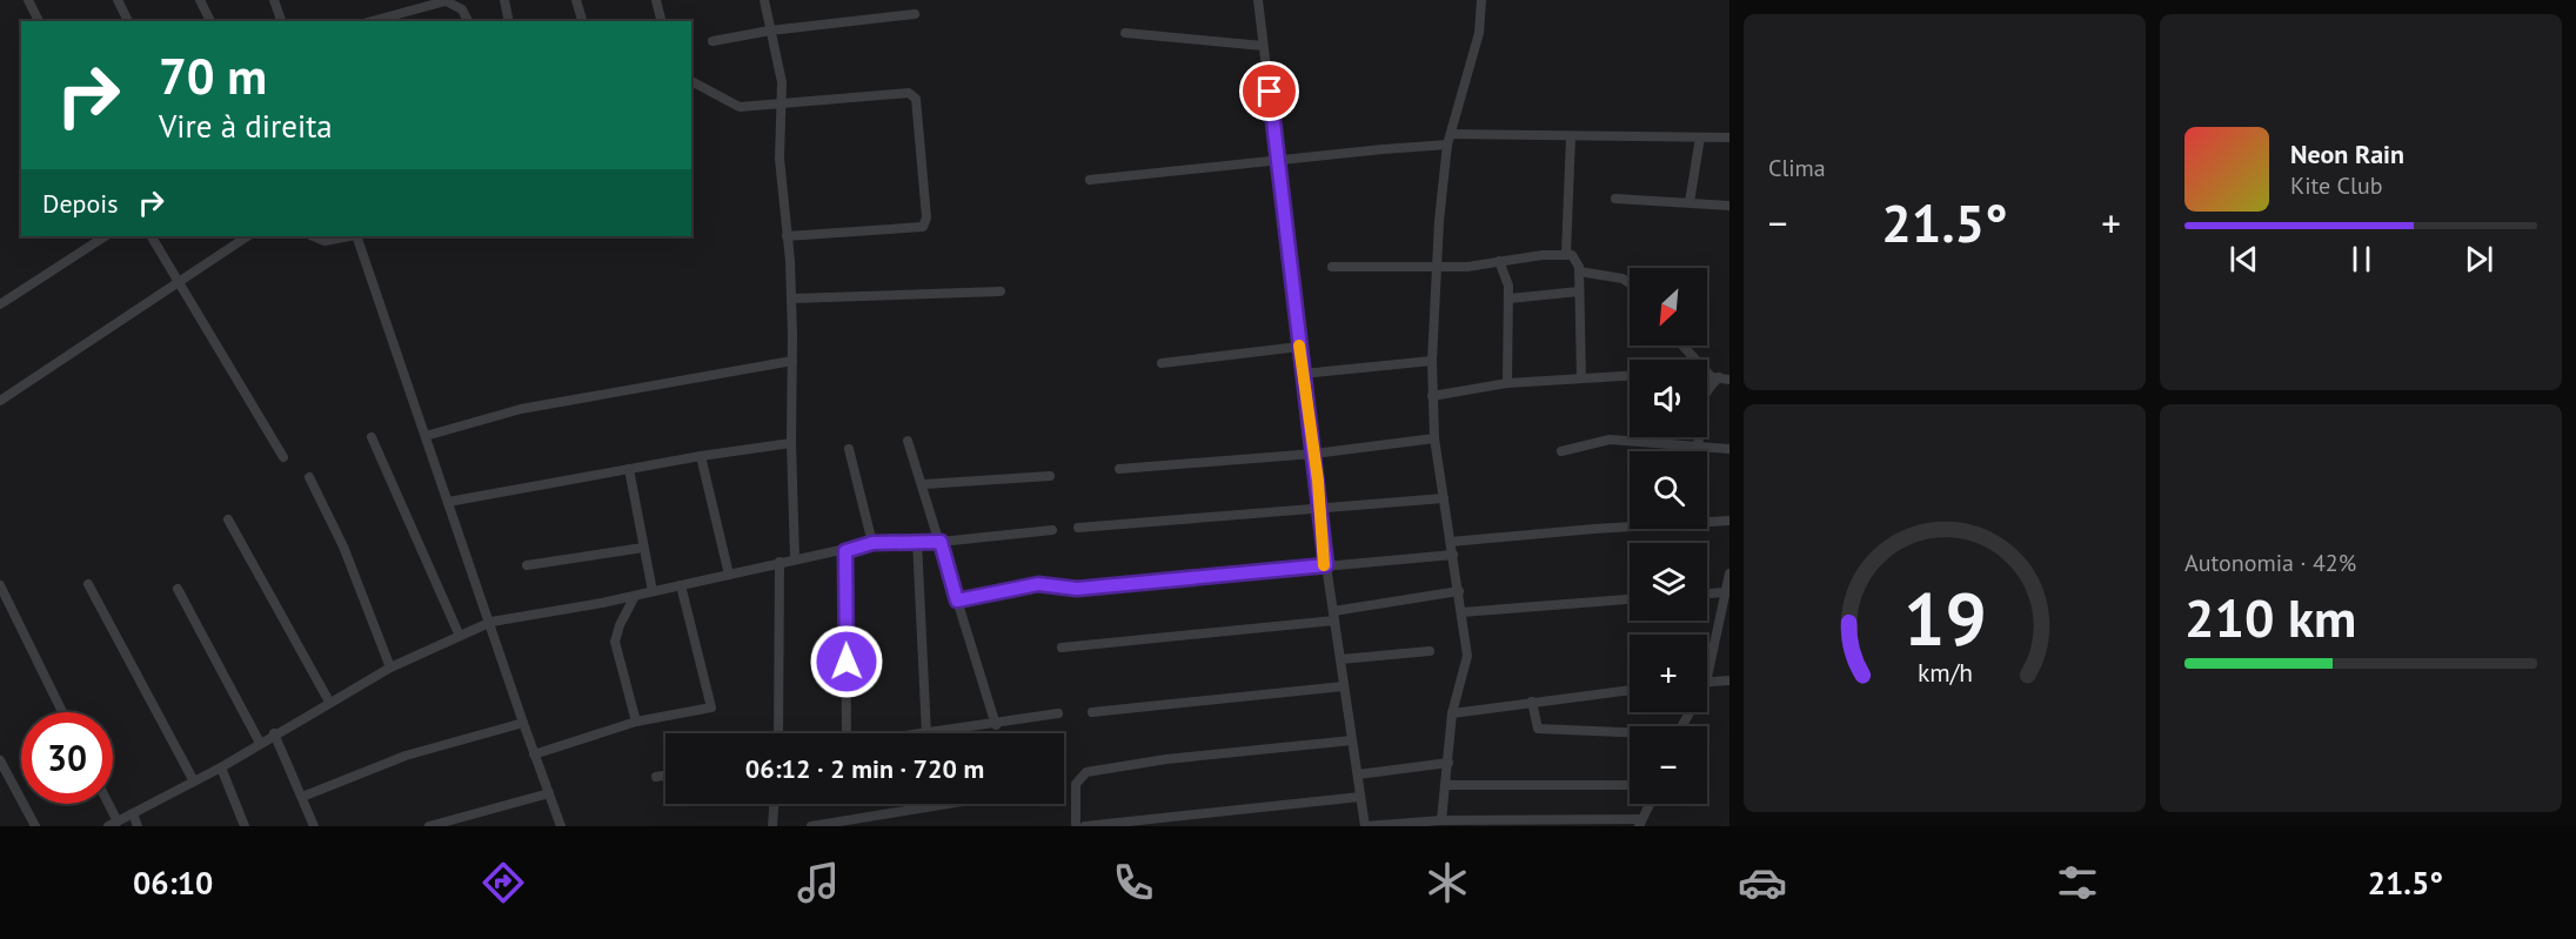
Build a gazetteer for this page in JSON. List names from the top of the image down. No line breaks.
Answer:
{"north":"bottom left","page":{"tile":["Clima",["Autonomia · 42%","210 km"]],"turn":["70 m","Vire à direita"],"song":["Neon Rain","Kite Club"],"then":"Depois","heat":["−","21.5°","+"],"map_buttons":["+","−"],"limit":"30","trip":"06:12 · 2 min · 720 m","tabs":["06:10","21.5°"],"gauge":["19","km/h"]}}
